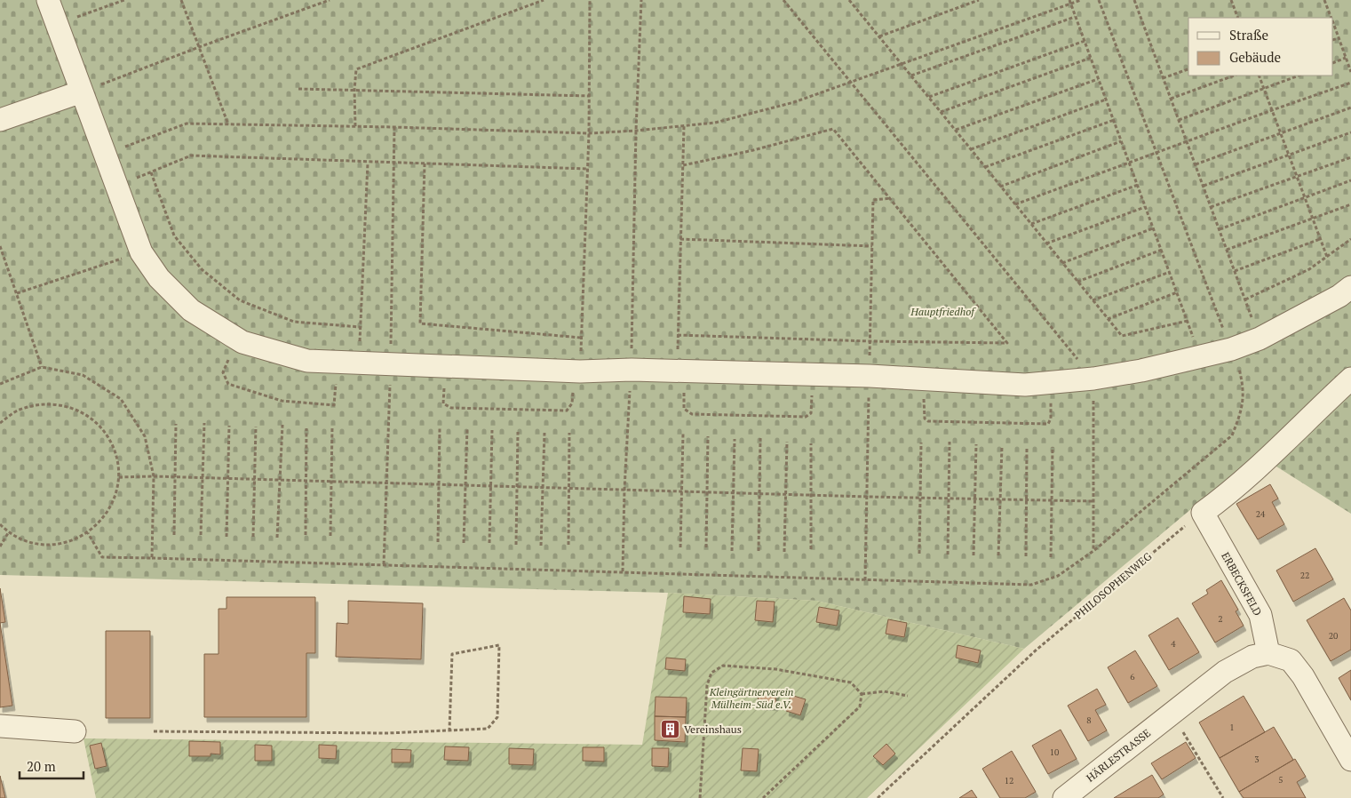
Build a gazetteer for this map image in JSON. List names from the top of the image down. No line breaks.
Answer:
{"streets":{"street":["ERBECKSFELD","HÄRLESTRASSE"],"path":["PHILOSOPHENWEG"]},"crossings":[["ERBECKSFELD","PHILOSOPHENWEG"],["ERBECKSFELD","HÄRLESTRASSE"]],"parks":["Hauptfriedhof","Kleingärtnerverein Mülheim-Süd e.V."],"places":{"building":["Vereinshaus"]},"house_numbers":["24","22","2","20","4","6","8","1","10","3","5","12"],"legend":["Straße","Gebäude"],"scale_bar":"20 m"}
